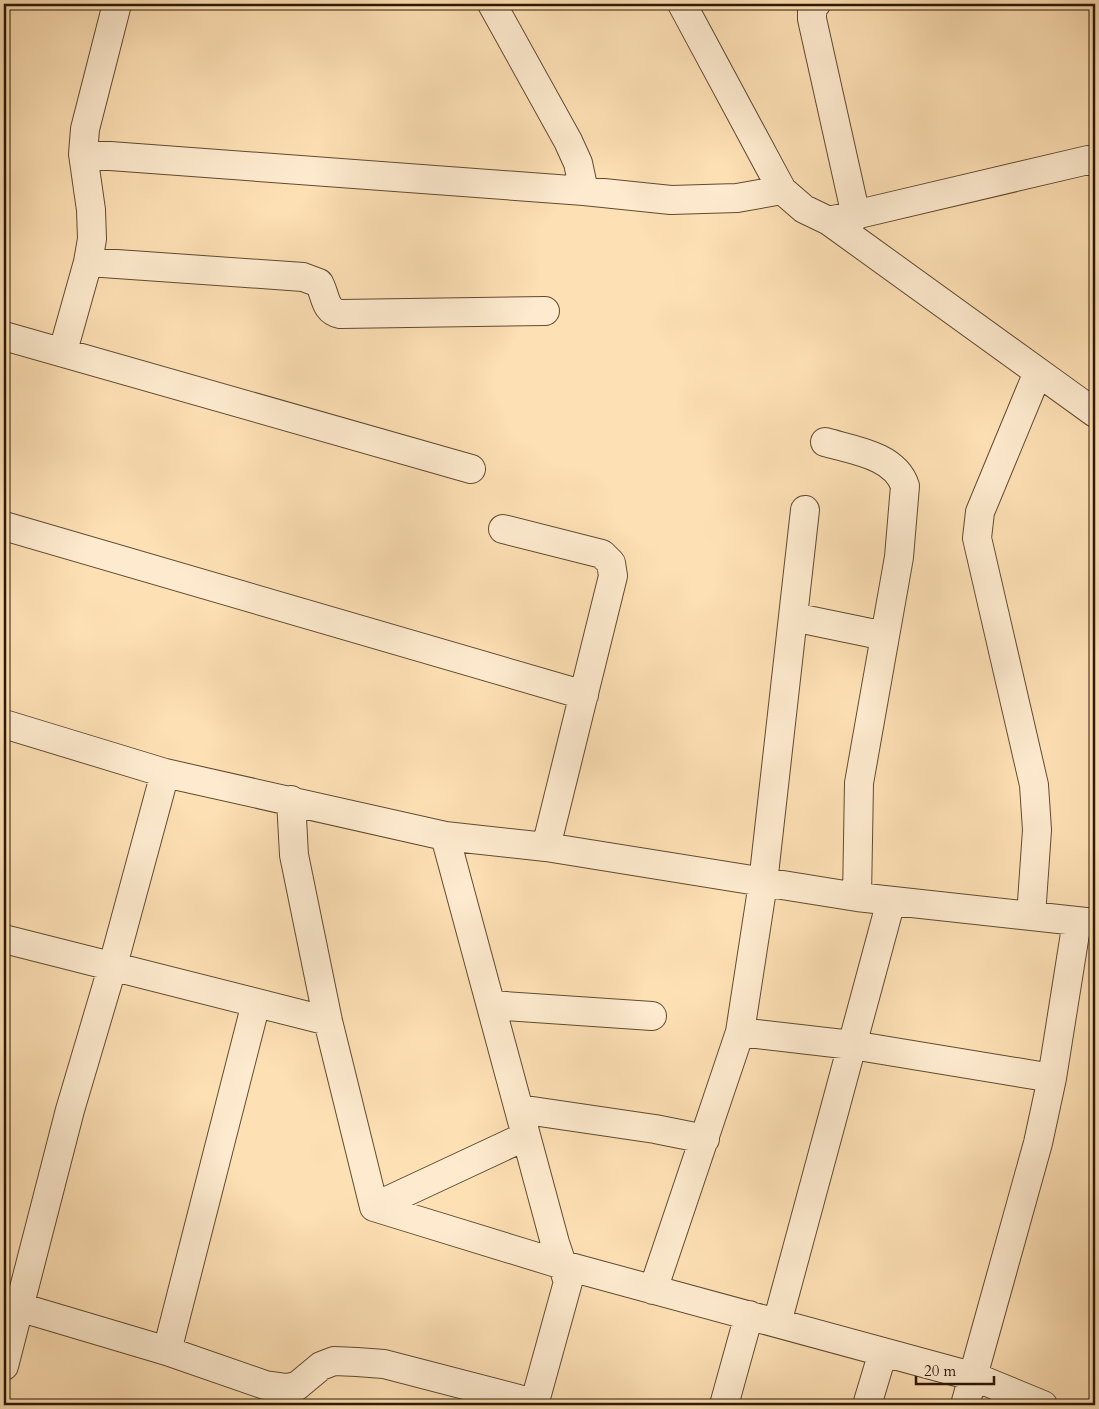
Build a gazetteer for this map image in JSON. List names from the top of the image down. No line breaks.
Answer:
{"scale_bar":"20 m"}
